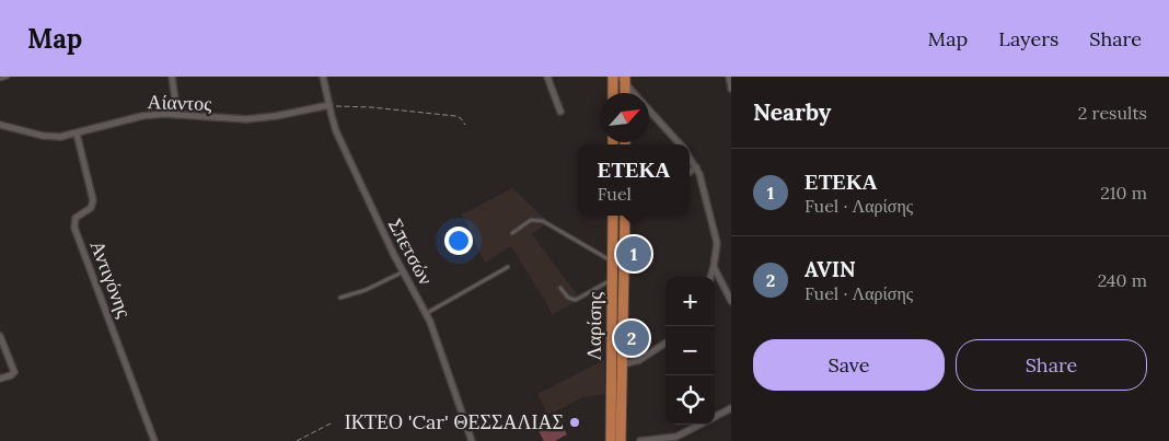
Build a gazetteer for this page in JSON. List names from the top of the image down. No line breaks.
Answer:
{"streets":{"main road":["Λαρίσης"],"street":["Αίαντος","Σπετσών","Αντιγόνης"]},"crossings":[["Αίαντος","Σπετσών"],["Αίαντος","Αντιγόνης"]],"places":["ΙΚΤΕΟ 'Car' ΘΕΣΣΑΛΙΑΣ"],"north":"top right","page":{"header":"Map","nav":["Map","Layers","Share"],"heading":["Nearby","2 results"],"popup":["ΕΤΕΚΑ","Fuel"],"list":[{"mark":"1","name":"ΕΤΕΚΑ","note":"Fuel · Λαρίσης","value":"210 m"},{"mark":"2","name":"AVIN","note":"Fuel · Λαρίσης","value":"240 m"}],"pins":["1","2"],"map_buttons":["+","−"],"buttons":["Save","Share"]}}
